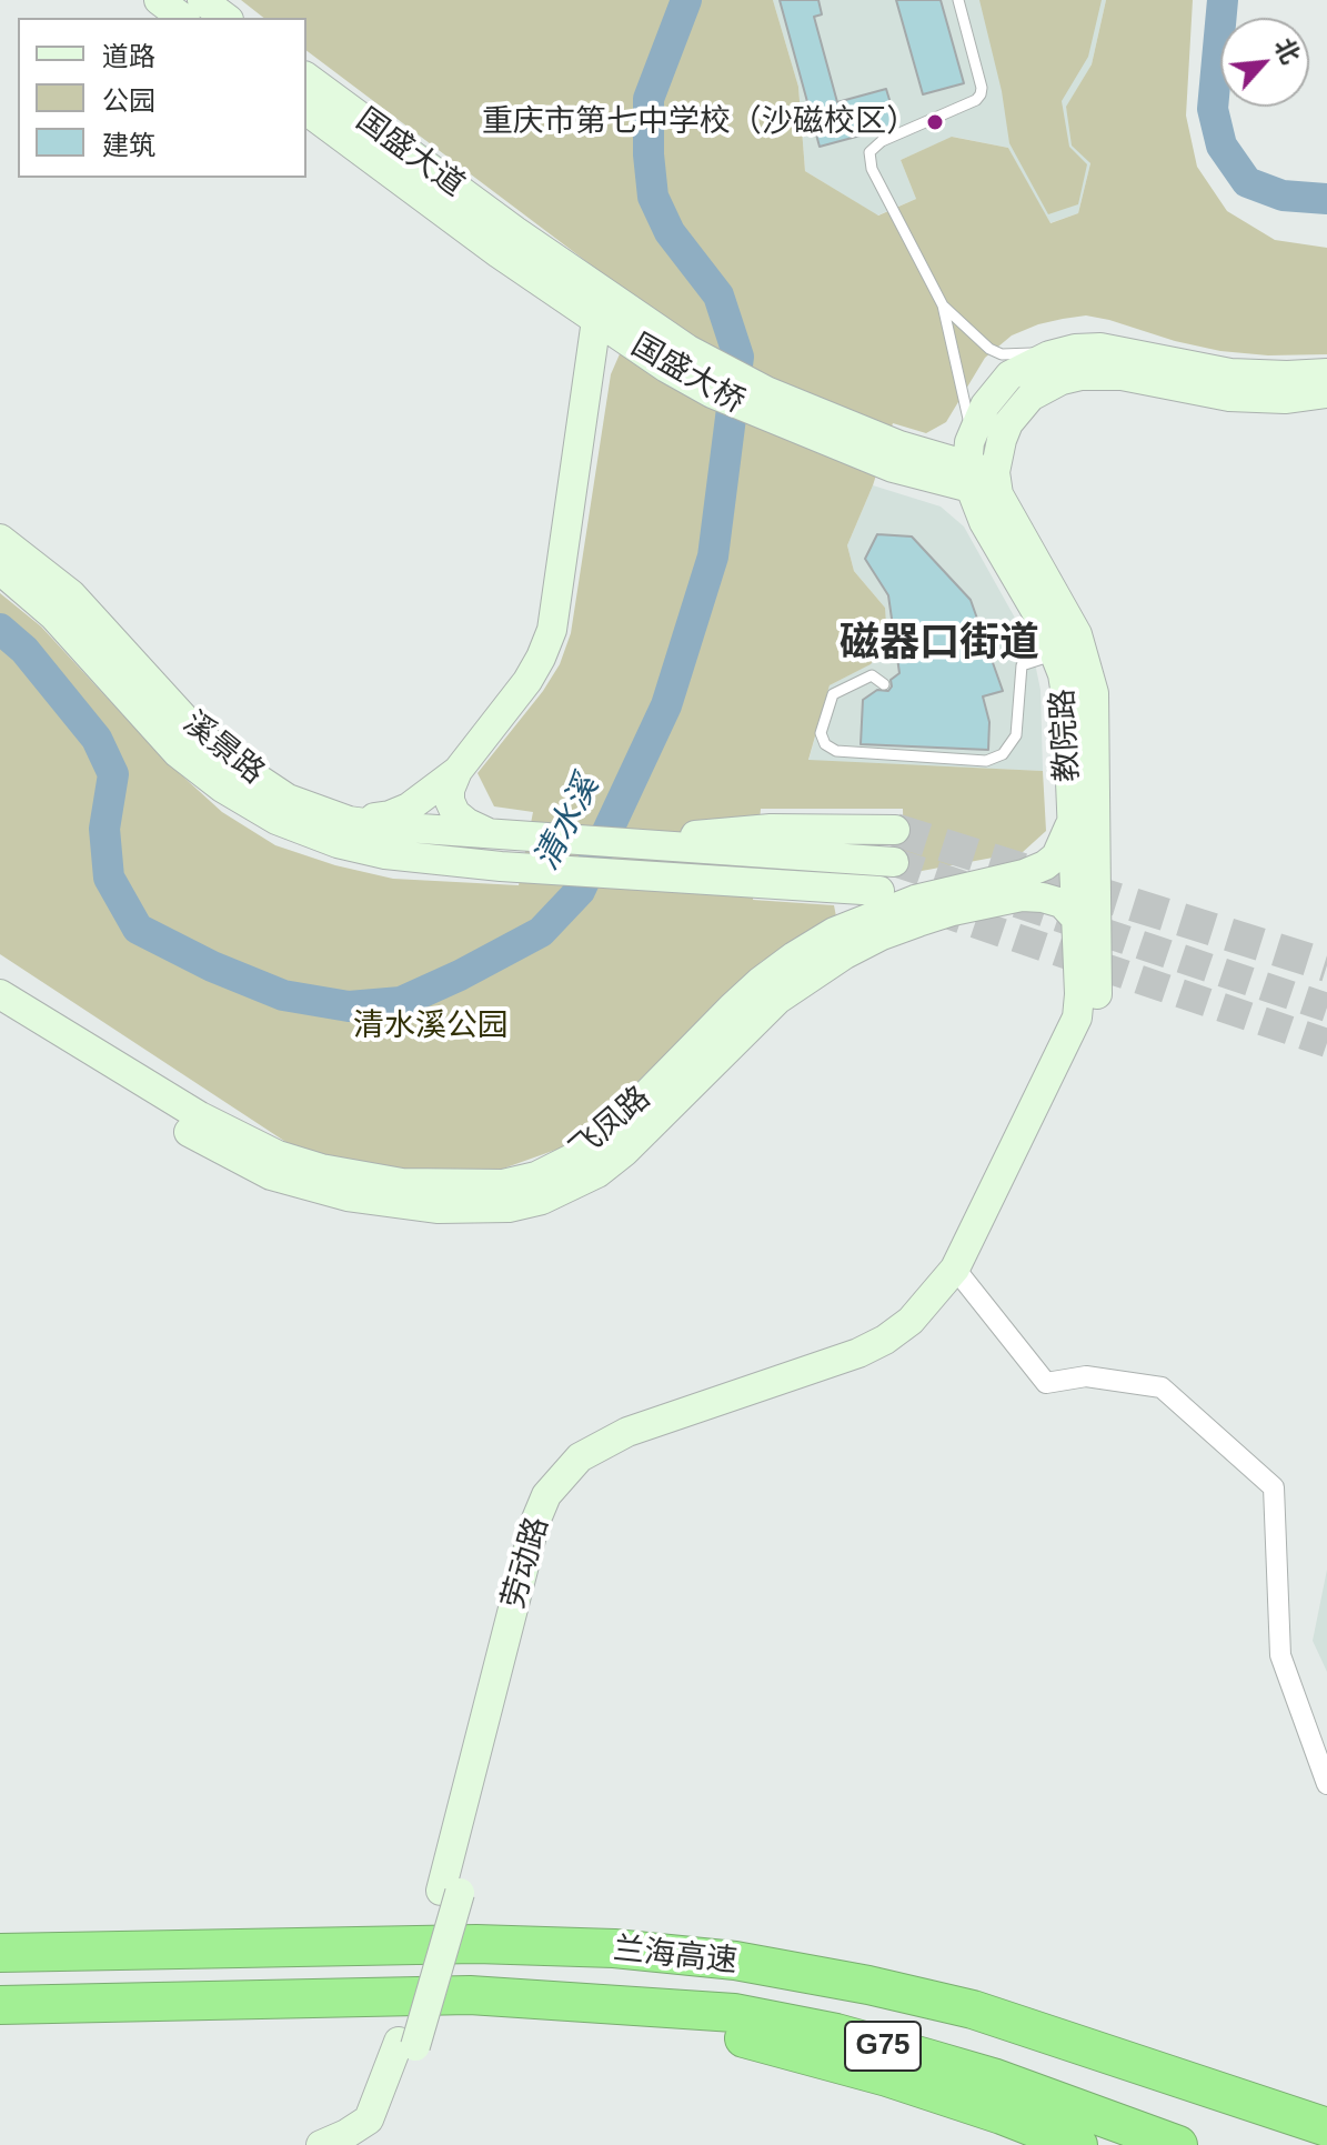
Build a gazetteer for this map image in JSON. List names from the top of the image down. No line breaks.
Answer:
{"streets":{"highway":["兰海高速","G75"],"main road":["国盛大道","国盛大桥","教院路","溪景路","飞凤路","劳动路"]},"crossings":[["国盛大道","国盛大桥"],["教院路","飞凤路"],["教院路","劳动路"]],"districts":["磁器口街道"],"water":["清水溪"],"parks":["清水溪公园"],"places":["重庆市第七中学校（沙磁校区）"],"legend":["道路","公园","建筑"],"north":"top right"}
